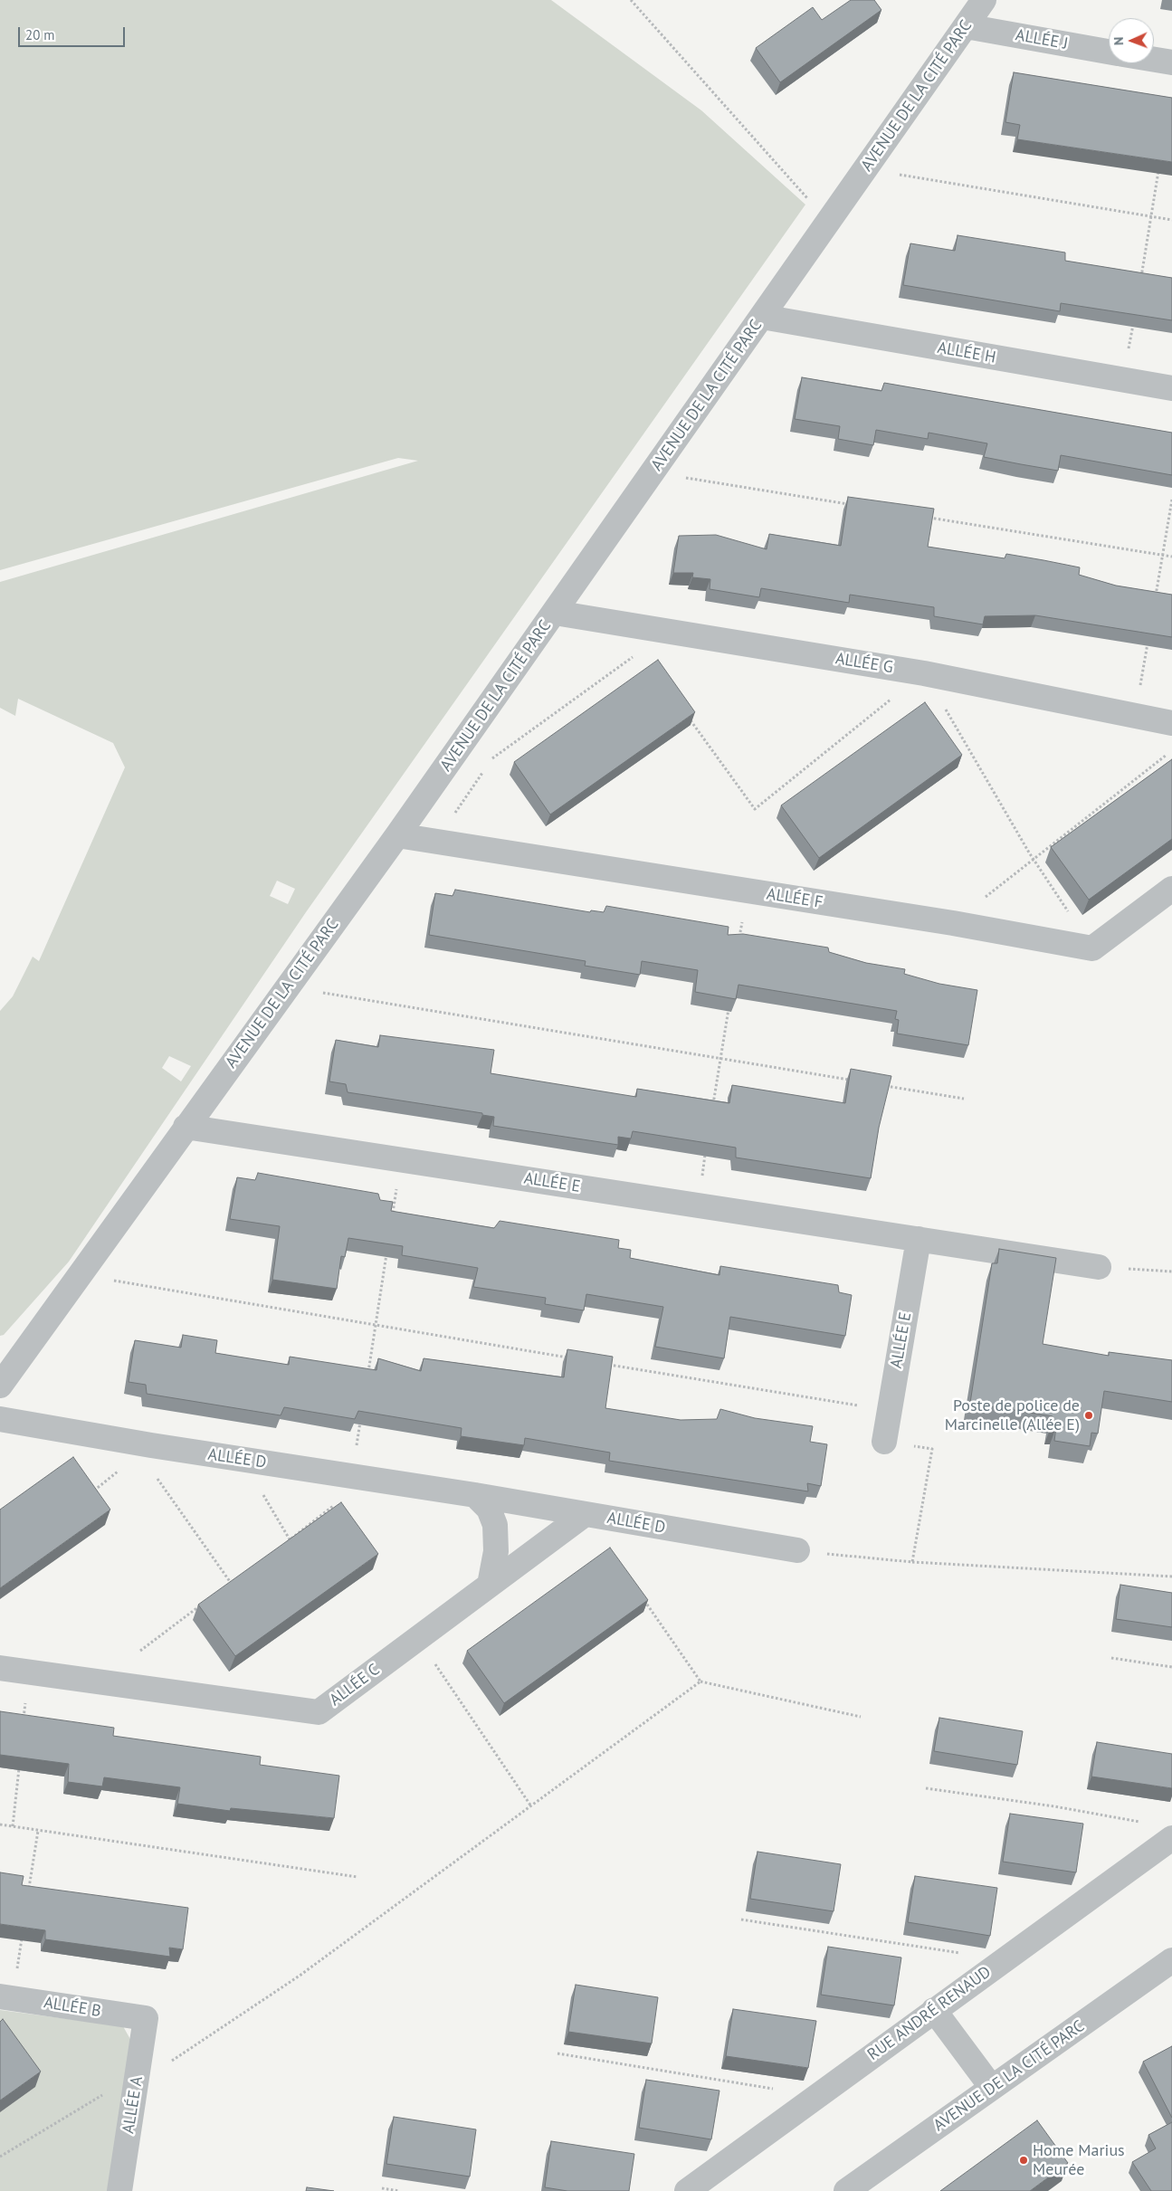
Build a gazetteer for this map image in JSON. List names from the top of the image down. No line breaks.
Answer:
{"streets":{"street":["ALLÉE J","AVENUE DE LA CITÉ PARC","ALLÉE H","ALLÉE G","ALLÉE F","ALLÉE E","ALLÉE D","ALLÉE C","ALLÉE B","RUE ANDRÉ RENAUD","ALLÉE A"]},"crossings":[["ALLÉE J","AVENUE DE LA CITÉ PARC"],["AVENUE DE LA CITÉ PARC","ALLÉE H"],["AVENUE DE LA CITÉ PARC","ALLÉE G"],["AVENUE DE LA CITÉ PARC","ALLÉE F"],["AVENUE DE LA CITÉ PARC","ALLÉE E"],["ALLÉE D","ALLÉE C"],["ALLÉE B","ALLÉE A"]],"places":["Poste de police de Marcinelle (Allée E)","Home Marius Meurée"],"scale_bar":"20 m","north":"left"}
